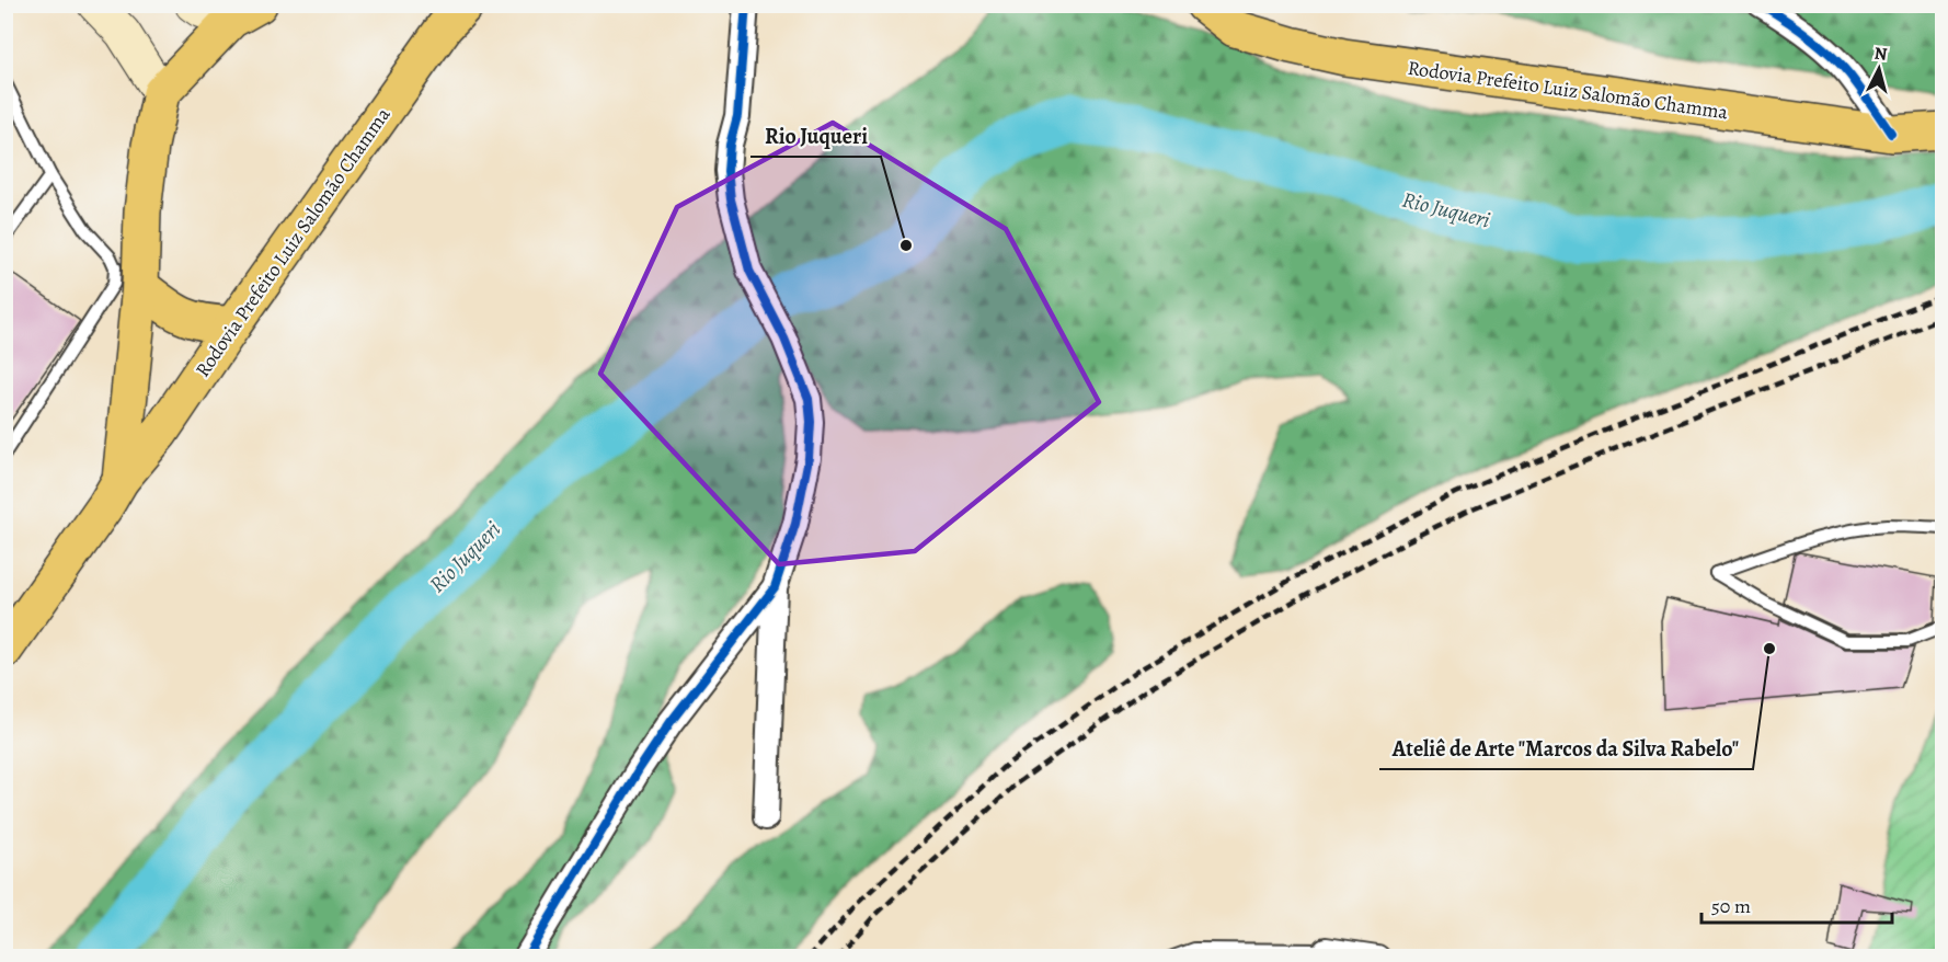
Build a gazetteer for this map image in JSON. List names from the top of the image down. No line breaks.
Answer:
{"streets":{"main road":["Rodovia Prefeito Luiz Salomão Chamma"]},"water":["Rio Juqueri"],"places":["Rio Juqueri","Ateliê de Arte \"Marcos da Silva Rabelo\""],"scale_bar":"50 m","north":"top"}
